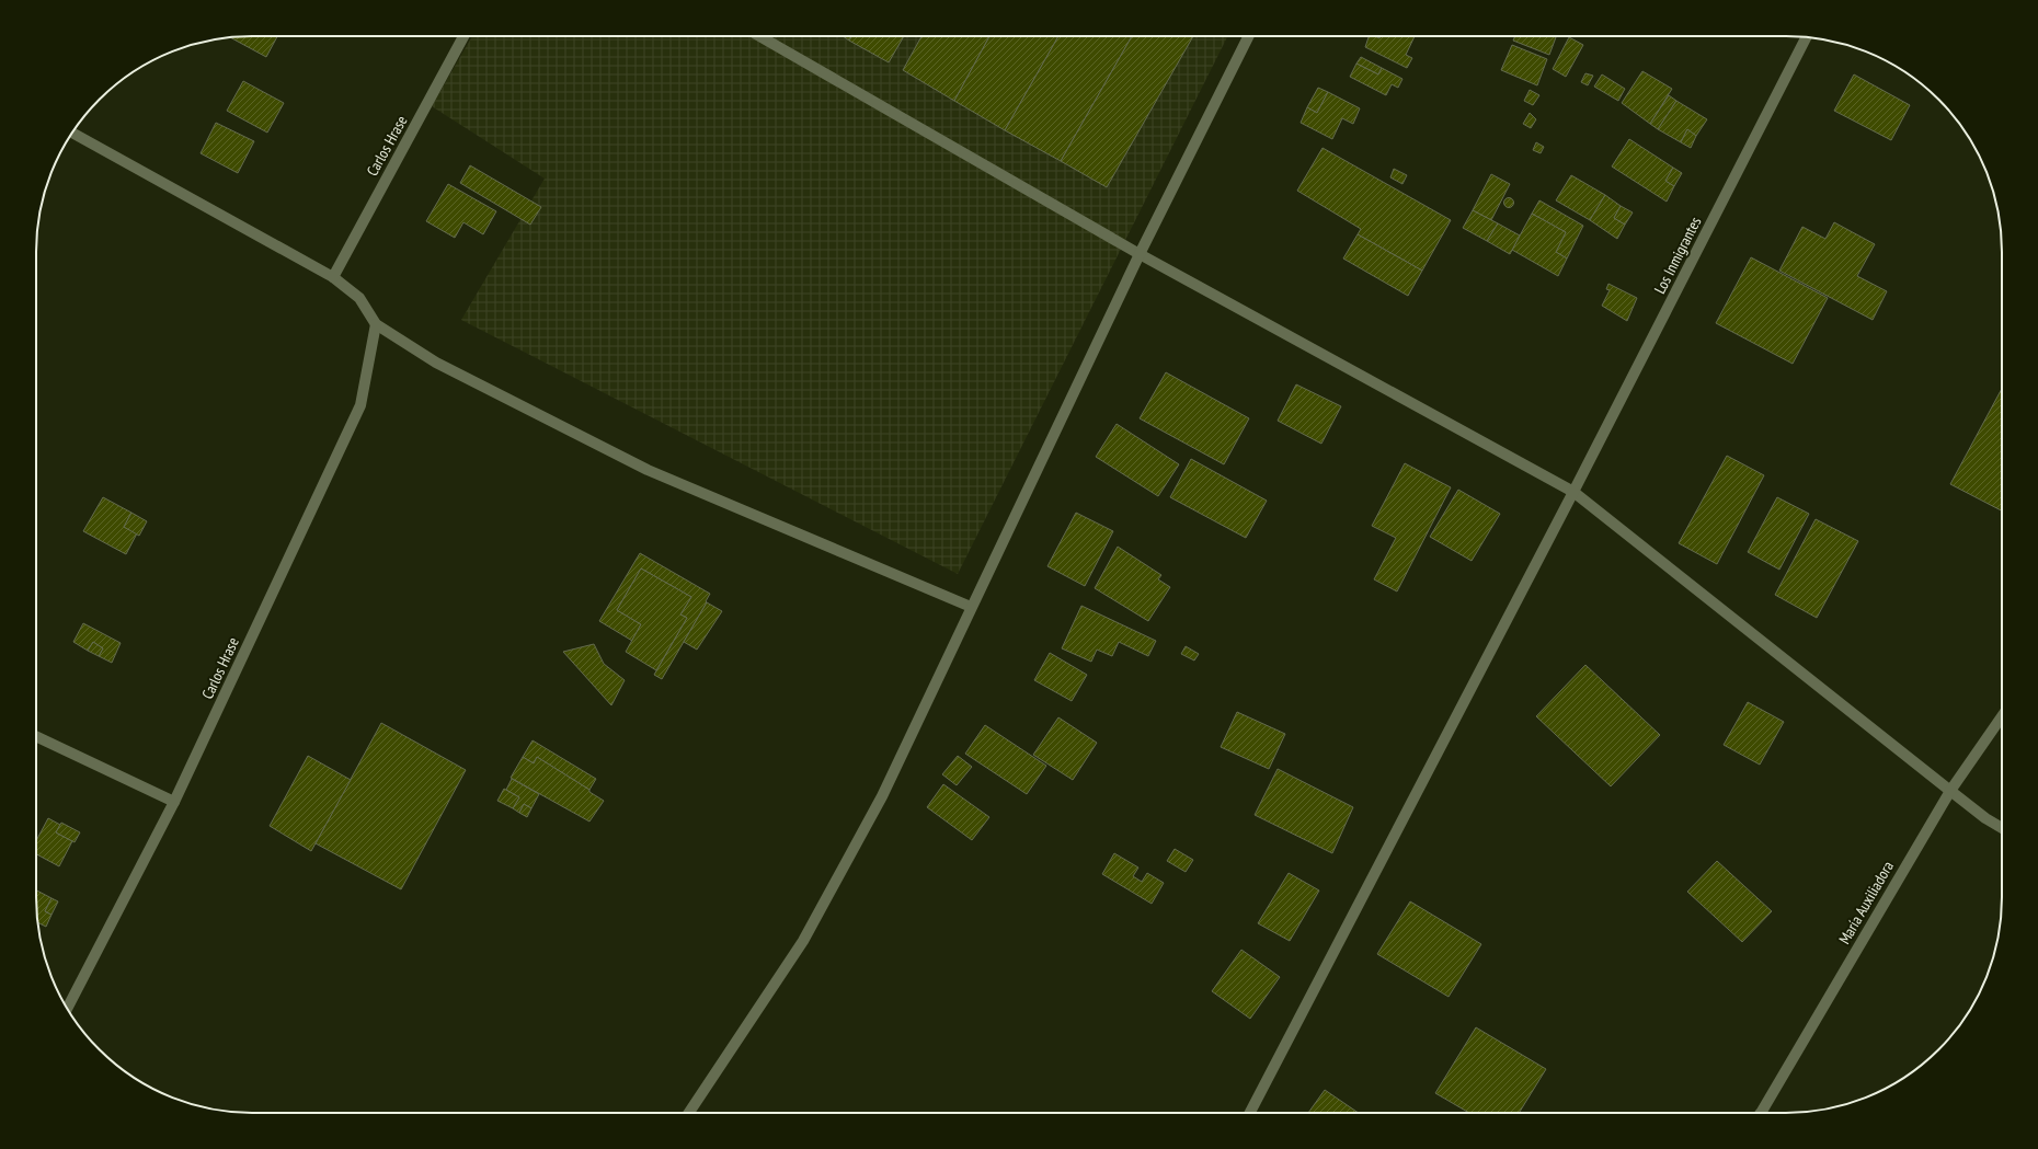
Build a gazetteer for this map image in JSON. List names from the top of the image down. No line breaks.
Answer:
{"streets":{"street":["Carlos Hrase","Los Inmigrantes","María Auxiliadora"]}}
